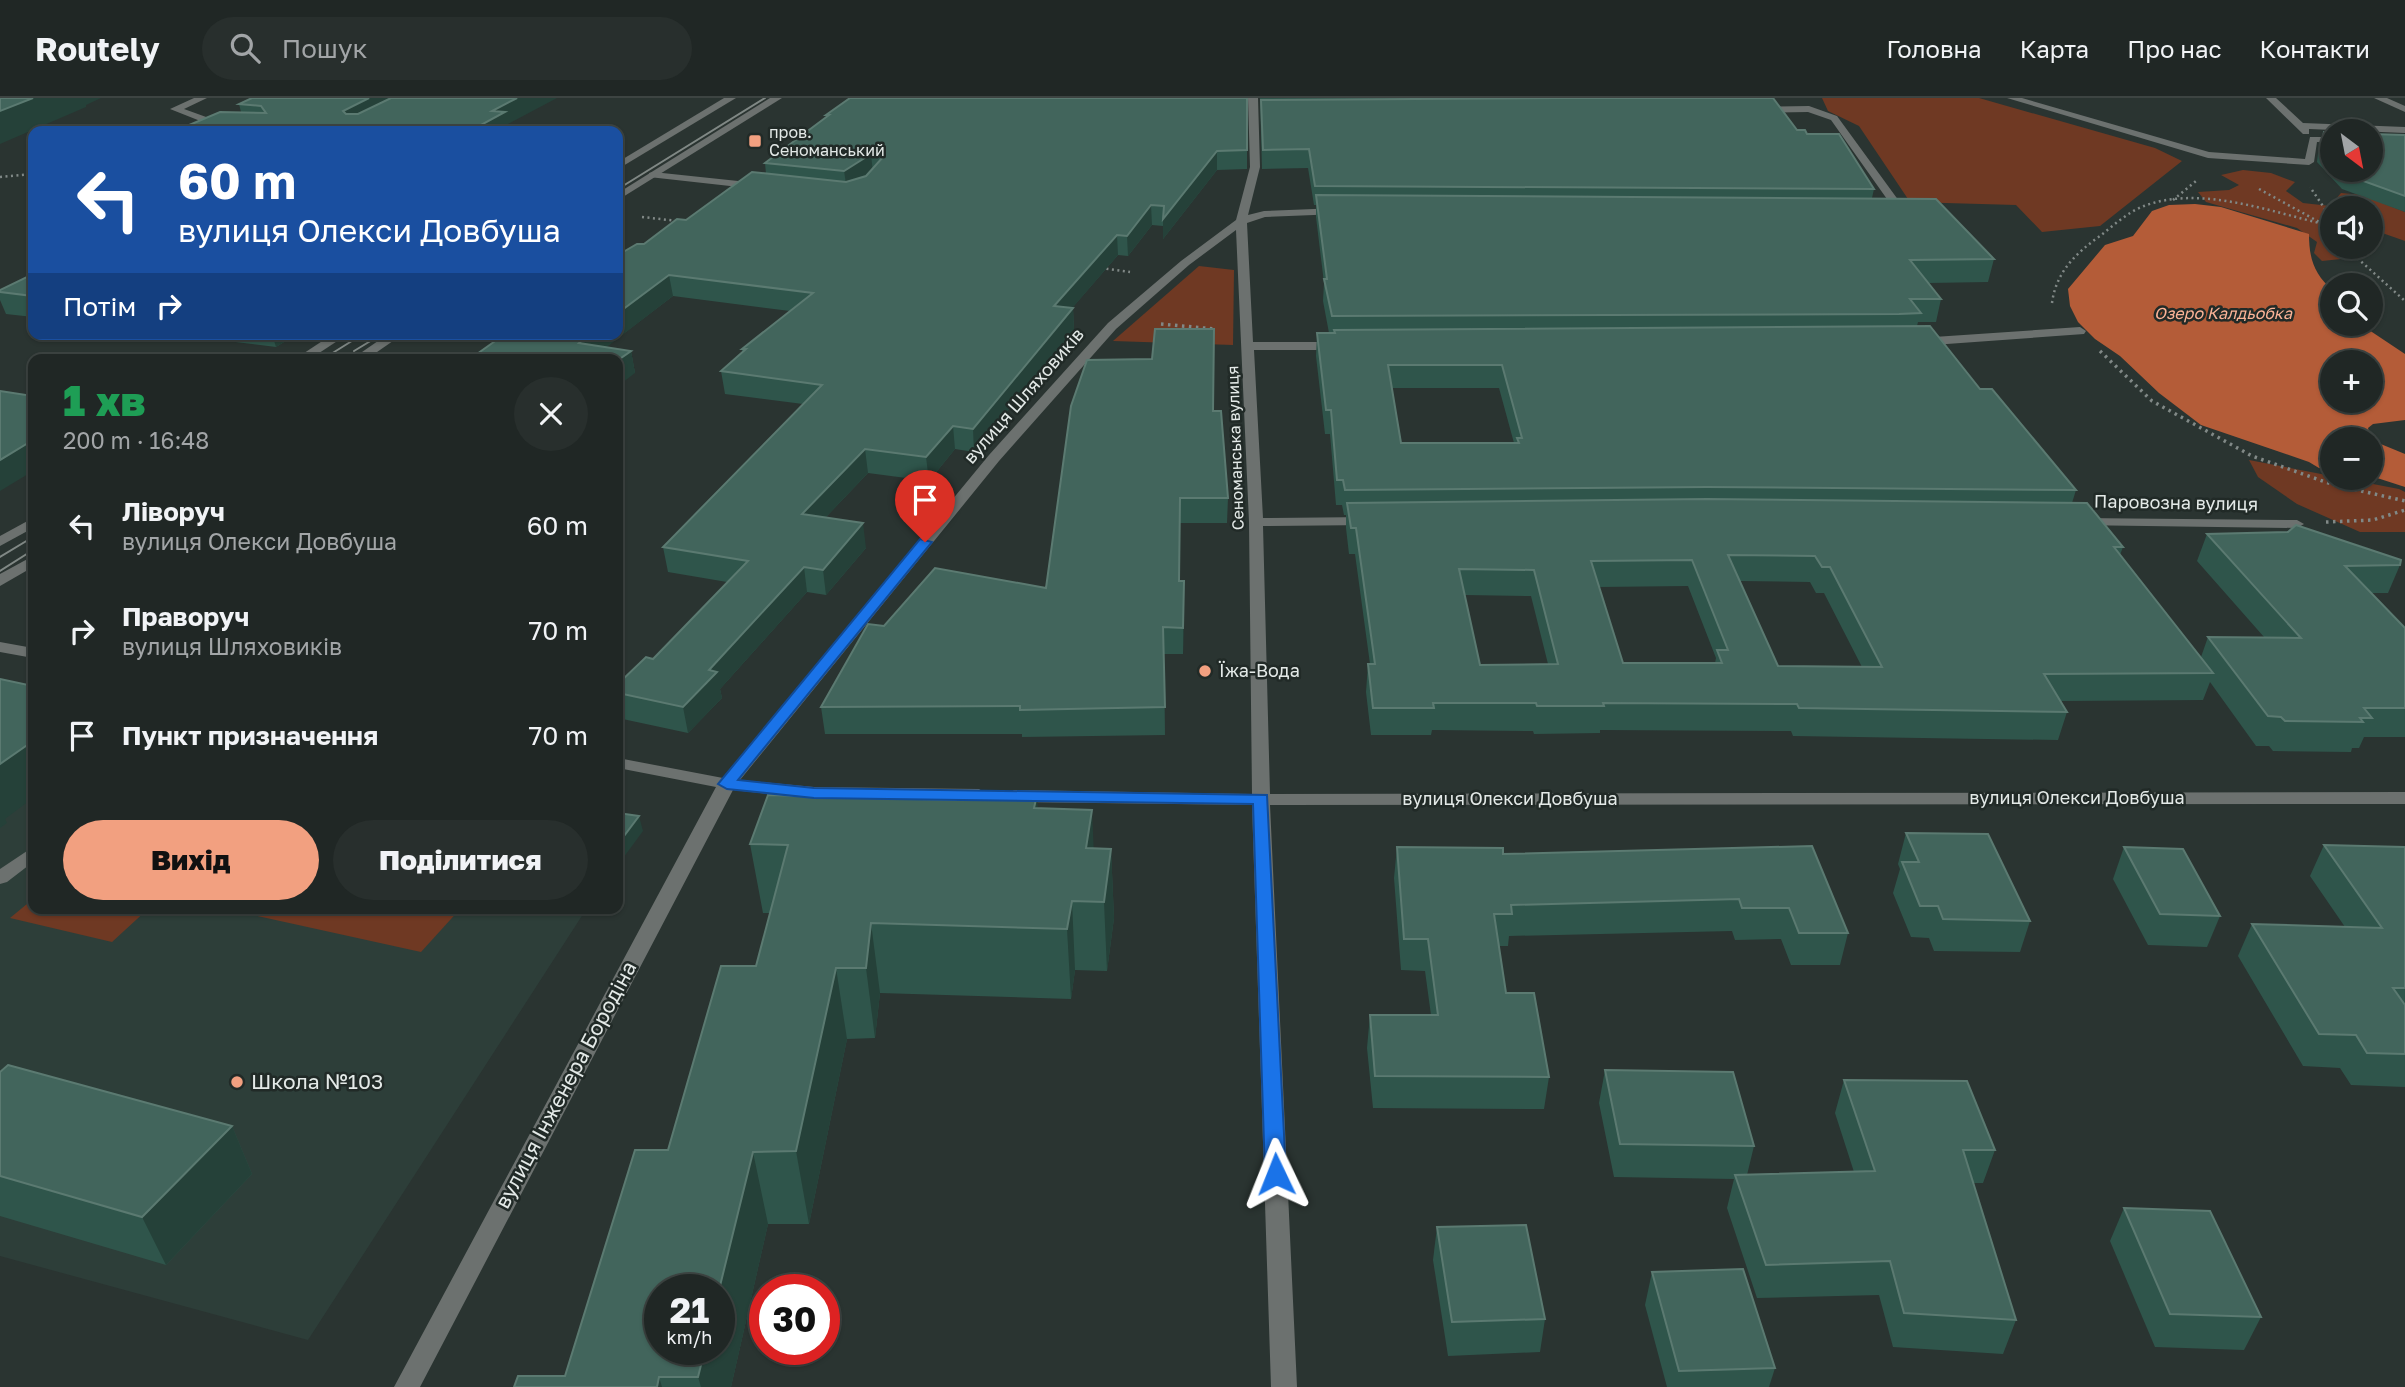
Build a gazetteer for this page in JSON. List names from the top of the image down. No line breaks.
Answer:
{"streets":{"street":["вулиця Шляховиків","Сеноманська вулиця","Паровозна вулиця","вулиця Олекси Довбуша","вулиця Інженера Бородіна"]},"crossings":[["вулиця Шляховиків","Сеноманська вулиця"],["вулиця Шляховиків","вулиця Олекси Довбуша"],["вулиця Шляховиків","вулиця Інженера Бородіна"],["Сеноманська вулиця","вулиця Олекси Довбуша"],["вулиця Олекси Довбуша","вулиця Інженера Бородіна"]],"water":["Озеро Калдьобка"],"places":{"transit":["пров. Сеноманський"],"other":["Їжа-Вода","Школа №103"]},"north":"bottom right","page":{"header":"Routely","search":"Пошук","nav":["Головна","Карта","Про нас","Контакти"],"map_buttons":["+","−"],"turn":["60 m","вулиця Олекси Довбуша"],"then":"Потім","heading":["1 хв","200 m · 16:48"],"list":[{"name":"Ліворуч","note":"вулиця Олекси Довбуша","value":"60 m"},{"name":"Праворуч","note":"вулиця Шляховиків","value":"70 m"},{"name":"Пункт призначення","value":"70 m"}],"buttons":["Вихід","Поділитися"],"speed":"21 km/h","limit":"30"}}
